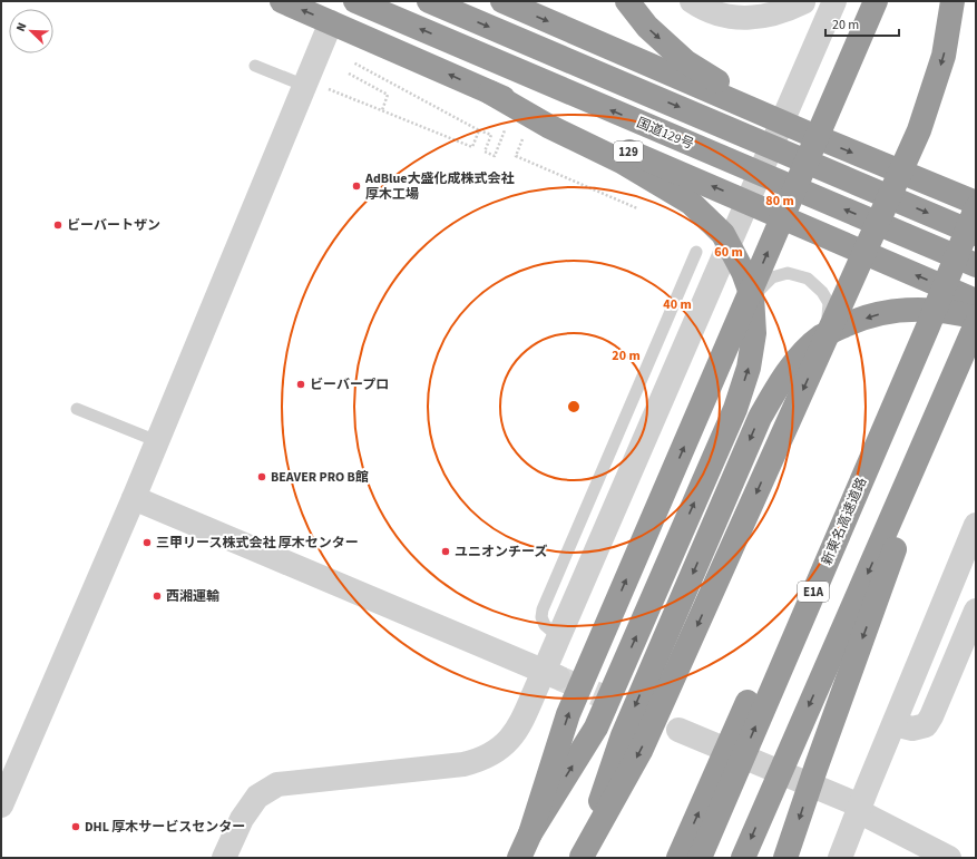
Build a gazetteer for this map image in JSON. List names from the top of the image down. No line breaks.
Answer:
{"streets":{"highway":["国道129号","129","新東名高速道路","E1A"]},"places":["AdBlue大盛化成株式会社 厚木工場","ビーバートザン","ビーバープロ","BEAVER PRO B館","三甲リース株式会社 厚木センター","ユニオンチーズ","西湘運輸","DHL 厚木サービスセンター"],"scale_bar":"20 m","north":"top left","rings":["80 m","60 m","40 m","20 m"]}
